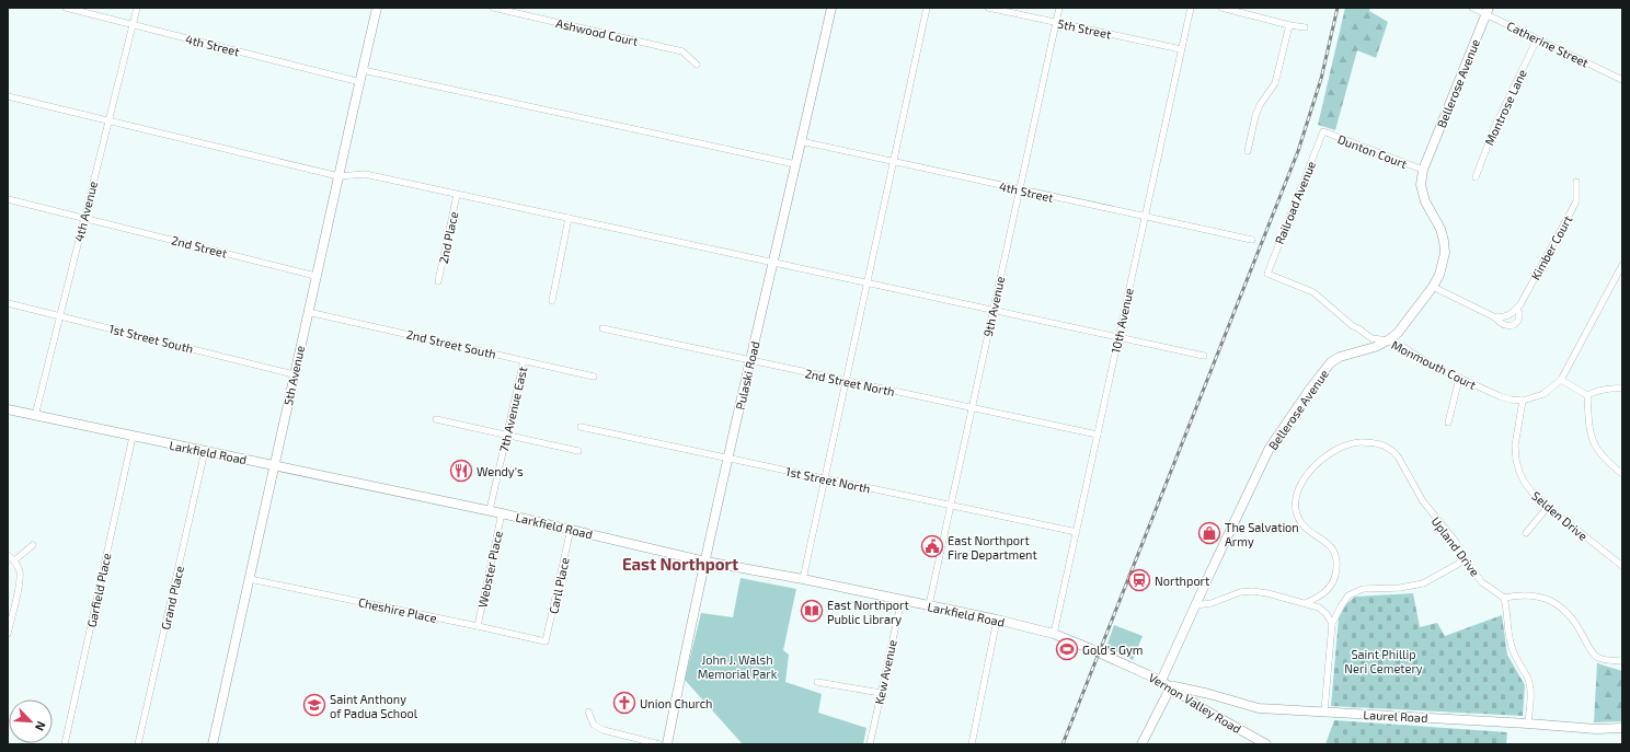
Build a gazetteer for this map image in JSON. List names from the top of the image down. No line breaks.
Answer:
{"streets":{"main road":["Bellerose Avenue","5th Avenue","Pulaski Road","Larkfield Road","Vernon Valley Road","Laurel Road"],"street":["5th Street","Ashwood Court","Catherine Street","4th Street","Montrose Lane","Dunton Court","Railroad Avenue","4th Avenue","2nd Place","2nd Street","Kimber Court","9th Avenue","10th Avenue","1st Street South","2nd Street South","Monmouth Court","2nd Street North","7th Avenue East","1st Street North","Selden Drive","Upland Drive","Webster Place","Carll Place","Garfield Place","Grand Place","Cheshire Place","Kew Avenue"]},"crossings":[["5th Street","9th Avenue"],["5th Street","10th Avenue"],["Catherine Street","Bellerose Avenue"],["Catherine Street","Montrose Lane"],["4th Street","4th Avenue"],["4th Street","9th Avenue"],["4th Street","10th Avenue"],["4th Street","5th Avenue"],["4th Street","Pulaski Road"],["Bellerose Avenue","Dunton Court"],["Bellerose Avenue","Kimber Court"],["Bellerose Avenue","Monmouth Court"],["Bellerose Avenue","Vernon Valley Road"],["Dunton Court","Railroad Avenue"],["Railroad Avenue","Monmouth Court"],["4th Avenue","2nd Street"],["4th Avenue","1st Street South"],["4th Avenue","Larkfield Road"],["2nd Street","5th Avenue"],["9th Avenue","2nd Street North"],["9th Avenue","Larkfield Road"],["9th Avenue","1st Street North"],["10th Avenue","2nd Street North"],["10th Avenue","Larkfield Road"],["10th Avenue","1st Street North"],["1st Street South","5th Avenue"],["2nd Street South","5th Avenue"],["2nd Street South","7th Avenue East"],["Monmouth Court","Selden Drive"],["5th Avenue","Larkfield Road"],["5th Avenue","Cheshire Place"],["Pulaski Road","2nd Street North"],["Pulaski Road","Larkfield Road"],["Pulaski Road","1st Street North"],["7th Avenue East","Larkfield Road"],["Larkfield Road","Webster Place"],["Larkfield Road","Carll Place"],["Larkfield Road","Garfield Place"],["Larkfield Road","Grand Place"],["Larkfield Road","Kew Avenue"],["Larkfield Road","Vernon Valley Road"],["Webster Place","Cheshire Place"],["Carll Place","Cheshire Place"],["Vernon Valley Road","Laurel Road"]],"districts":["East Northport"],"parks":["Saint Phillip Neri Cemetery","John J. Walsh Memorial Park"],"places":{"restaurant":["Wendy's"],"shop":["The Salvation Army"],"public building":["East Northport Fire Department"],"station":["Northport"],"library":["East Northport Public Library"],"sports":["Gold's Gym"],"church":["Union Church"],"school or university":["Saint Anthony of Padua School"]},"north":"bottom right"}
